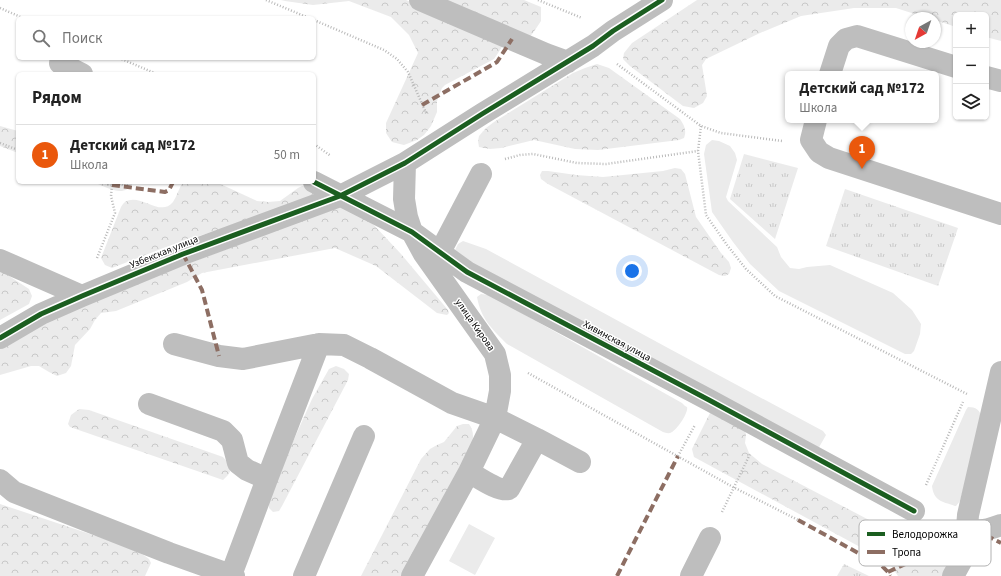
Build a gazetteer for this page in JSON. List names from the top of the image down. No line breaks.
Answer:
{"streets":{"street":["Узбекская улица","улица Кирова","Хивинская улица"]},"crossings":[["Узбекская улица","улица Кирова"],["Узбекская улица","Хивинская улица"],["улица Кирова","Хивинская улица"]],"legend":["Велодорожка","Тропа"],"north":"bottom left","page":{"map_buttons":["+","−"],"search":"Поиск","popup":["Детский сад №172","Школа"],"heading":"Рядом","list":[{"mark":"1","name":"Детский сад №172","note":"Школа","value":"50 m"}],"pins":"1"}}
